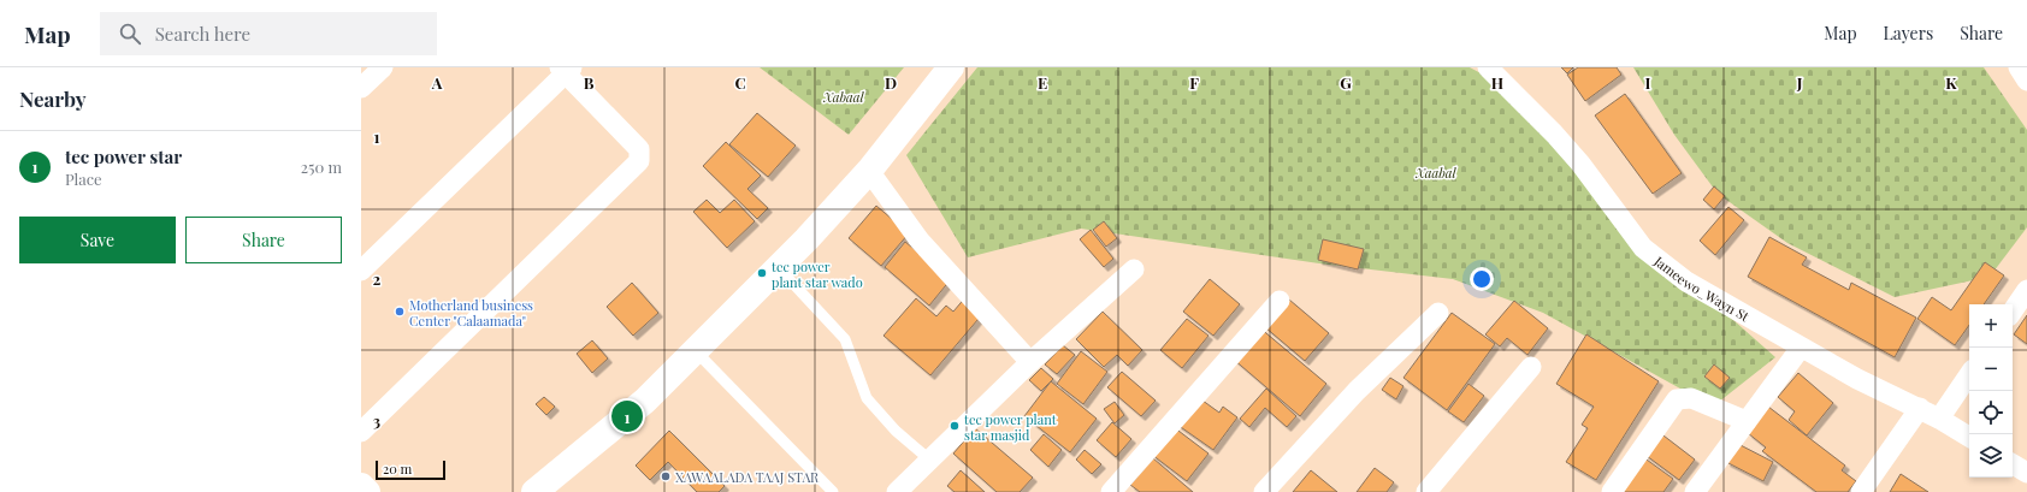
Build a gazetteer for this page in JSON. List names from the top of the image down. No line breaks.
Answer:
{"streets":{"street":["Jameewo_Wayn St"]},"parks":["Xabaal","Xaabal"],"places":["tec power plant star wado","Motherland business Center \"Calaamada\"","tec power plant star masjid","XAWAALADA TAAJ STAR"],"scale_bar":"20 m","page":{"header":"Map","search":"Search here","nav":["Map","Layers","Share"],"heading":"Nearby","list":[{"mark":"1","name":"tec power star","note":"Place","value":"250 m"}],"buttons":["Save","Share"],"map_buttons":["+","−"],"pins":"1","scale":"20 m"},"grid":{"columns":["A","B","C","D","E","F","G","H","I","J","K"],"rows":["1","2","3"]}}
